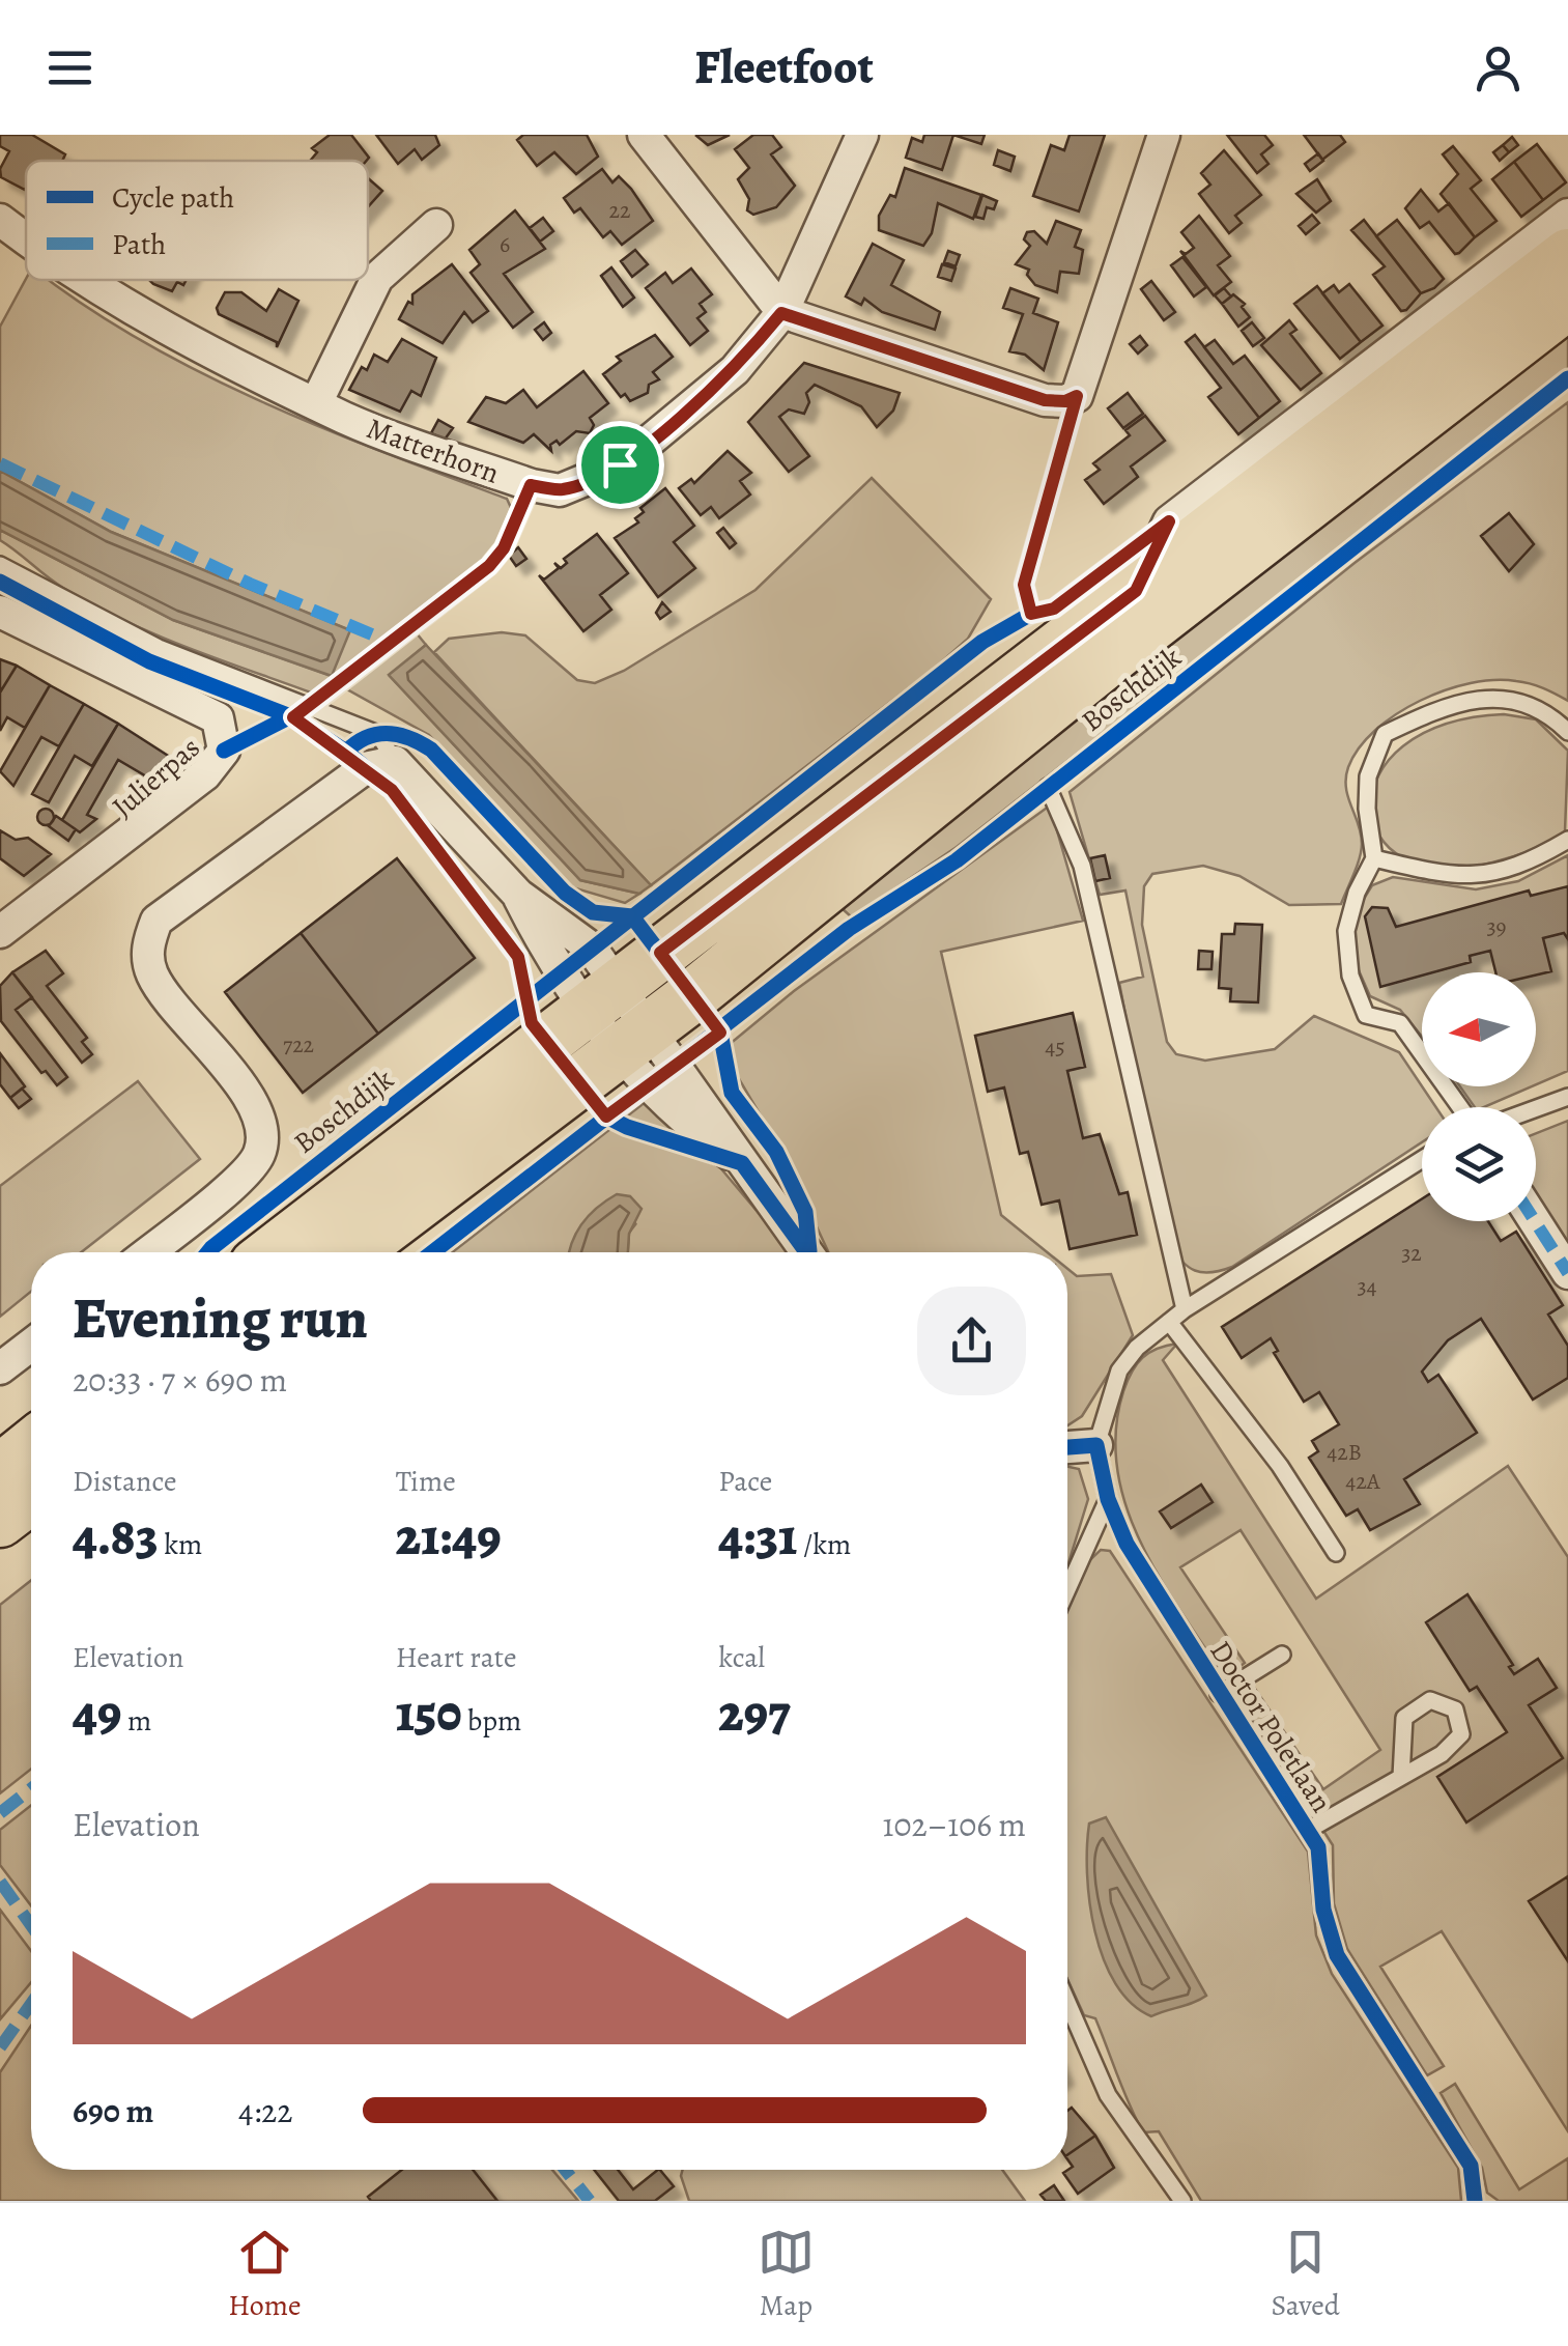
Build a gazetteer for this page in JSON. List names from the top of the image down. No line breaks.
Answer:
{"streets":{"main road":["Boschdijk"],"street":["Matterhorn","Julierpas"],"lane":["Doctor Poletlaan"]},"house_numbers":["22","6","39","722","45","32","34","42B","42A"],"legend":["Cycle path","Path"],"north":"left","page":{"header":"Fleetfoot","heading":["Evening run","20:33 · 7 × 690 m"],"stats":[["Distance","4.83 km"],["Time","21:49"],["Pace","4:31 /km"],["Elevation","49 m"],["Heart rate","150 bpm"],["kcal","297"]],"chart":["Elevation","102–106 m"],"list":[{"name":"690 m","note":"4:22"}],"tabs":["Home","Map","Saved"]}}
